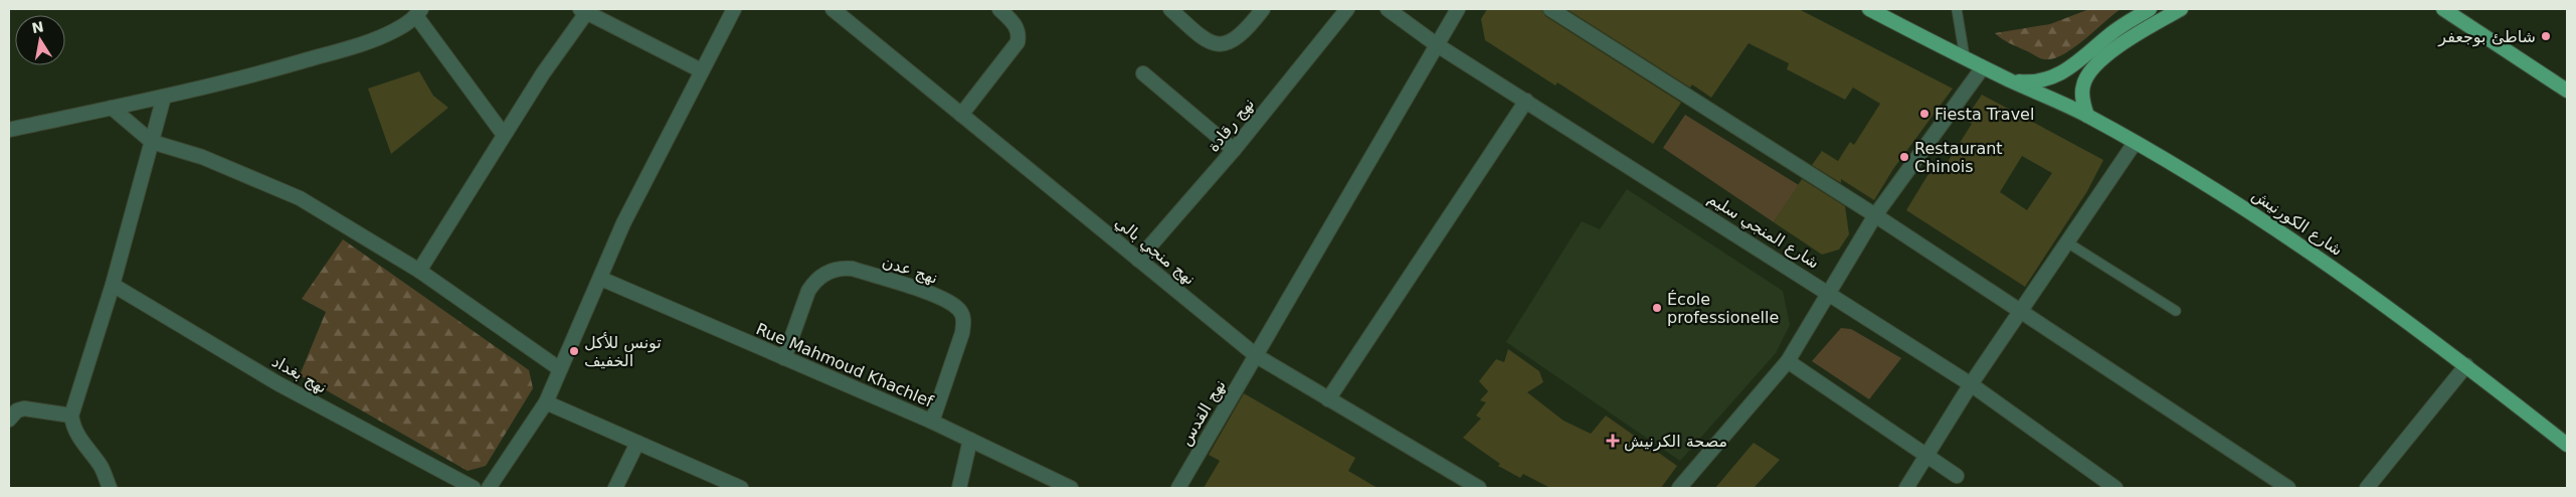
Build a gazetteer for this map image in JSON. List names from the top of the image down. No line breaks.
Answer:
{"streets":{"main road":["شارع الكورنيش"],"street":["نهج رقادة","شارع المنجي سليم","نهج منجي بالي","نهج عدن","Rue Mahmoud Khachlef","نهج بغداد","نهج القدس"]},"crossings":[["نهج رقادة","نهج منجي بالي"],["شارع المنجي سليم","نهج القدس"],["نهج منجي بالي","نهج القدس"],["نهج عدن","Rue Mahmoud Khachlef"]],"places":{"other":["شاطئ بوجعفر","Fiesta Travel","Restaurant Chinois","École professionelle","تونس للأكل الخفيف"],"health":["مصحة الكرنيش"]},"north":"top"}
